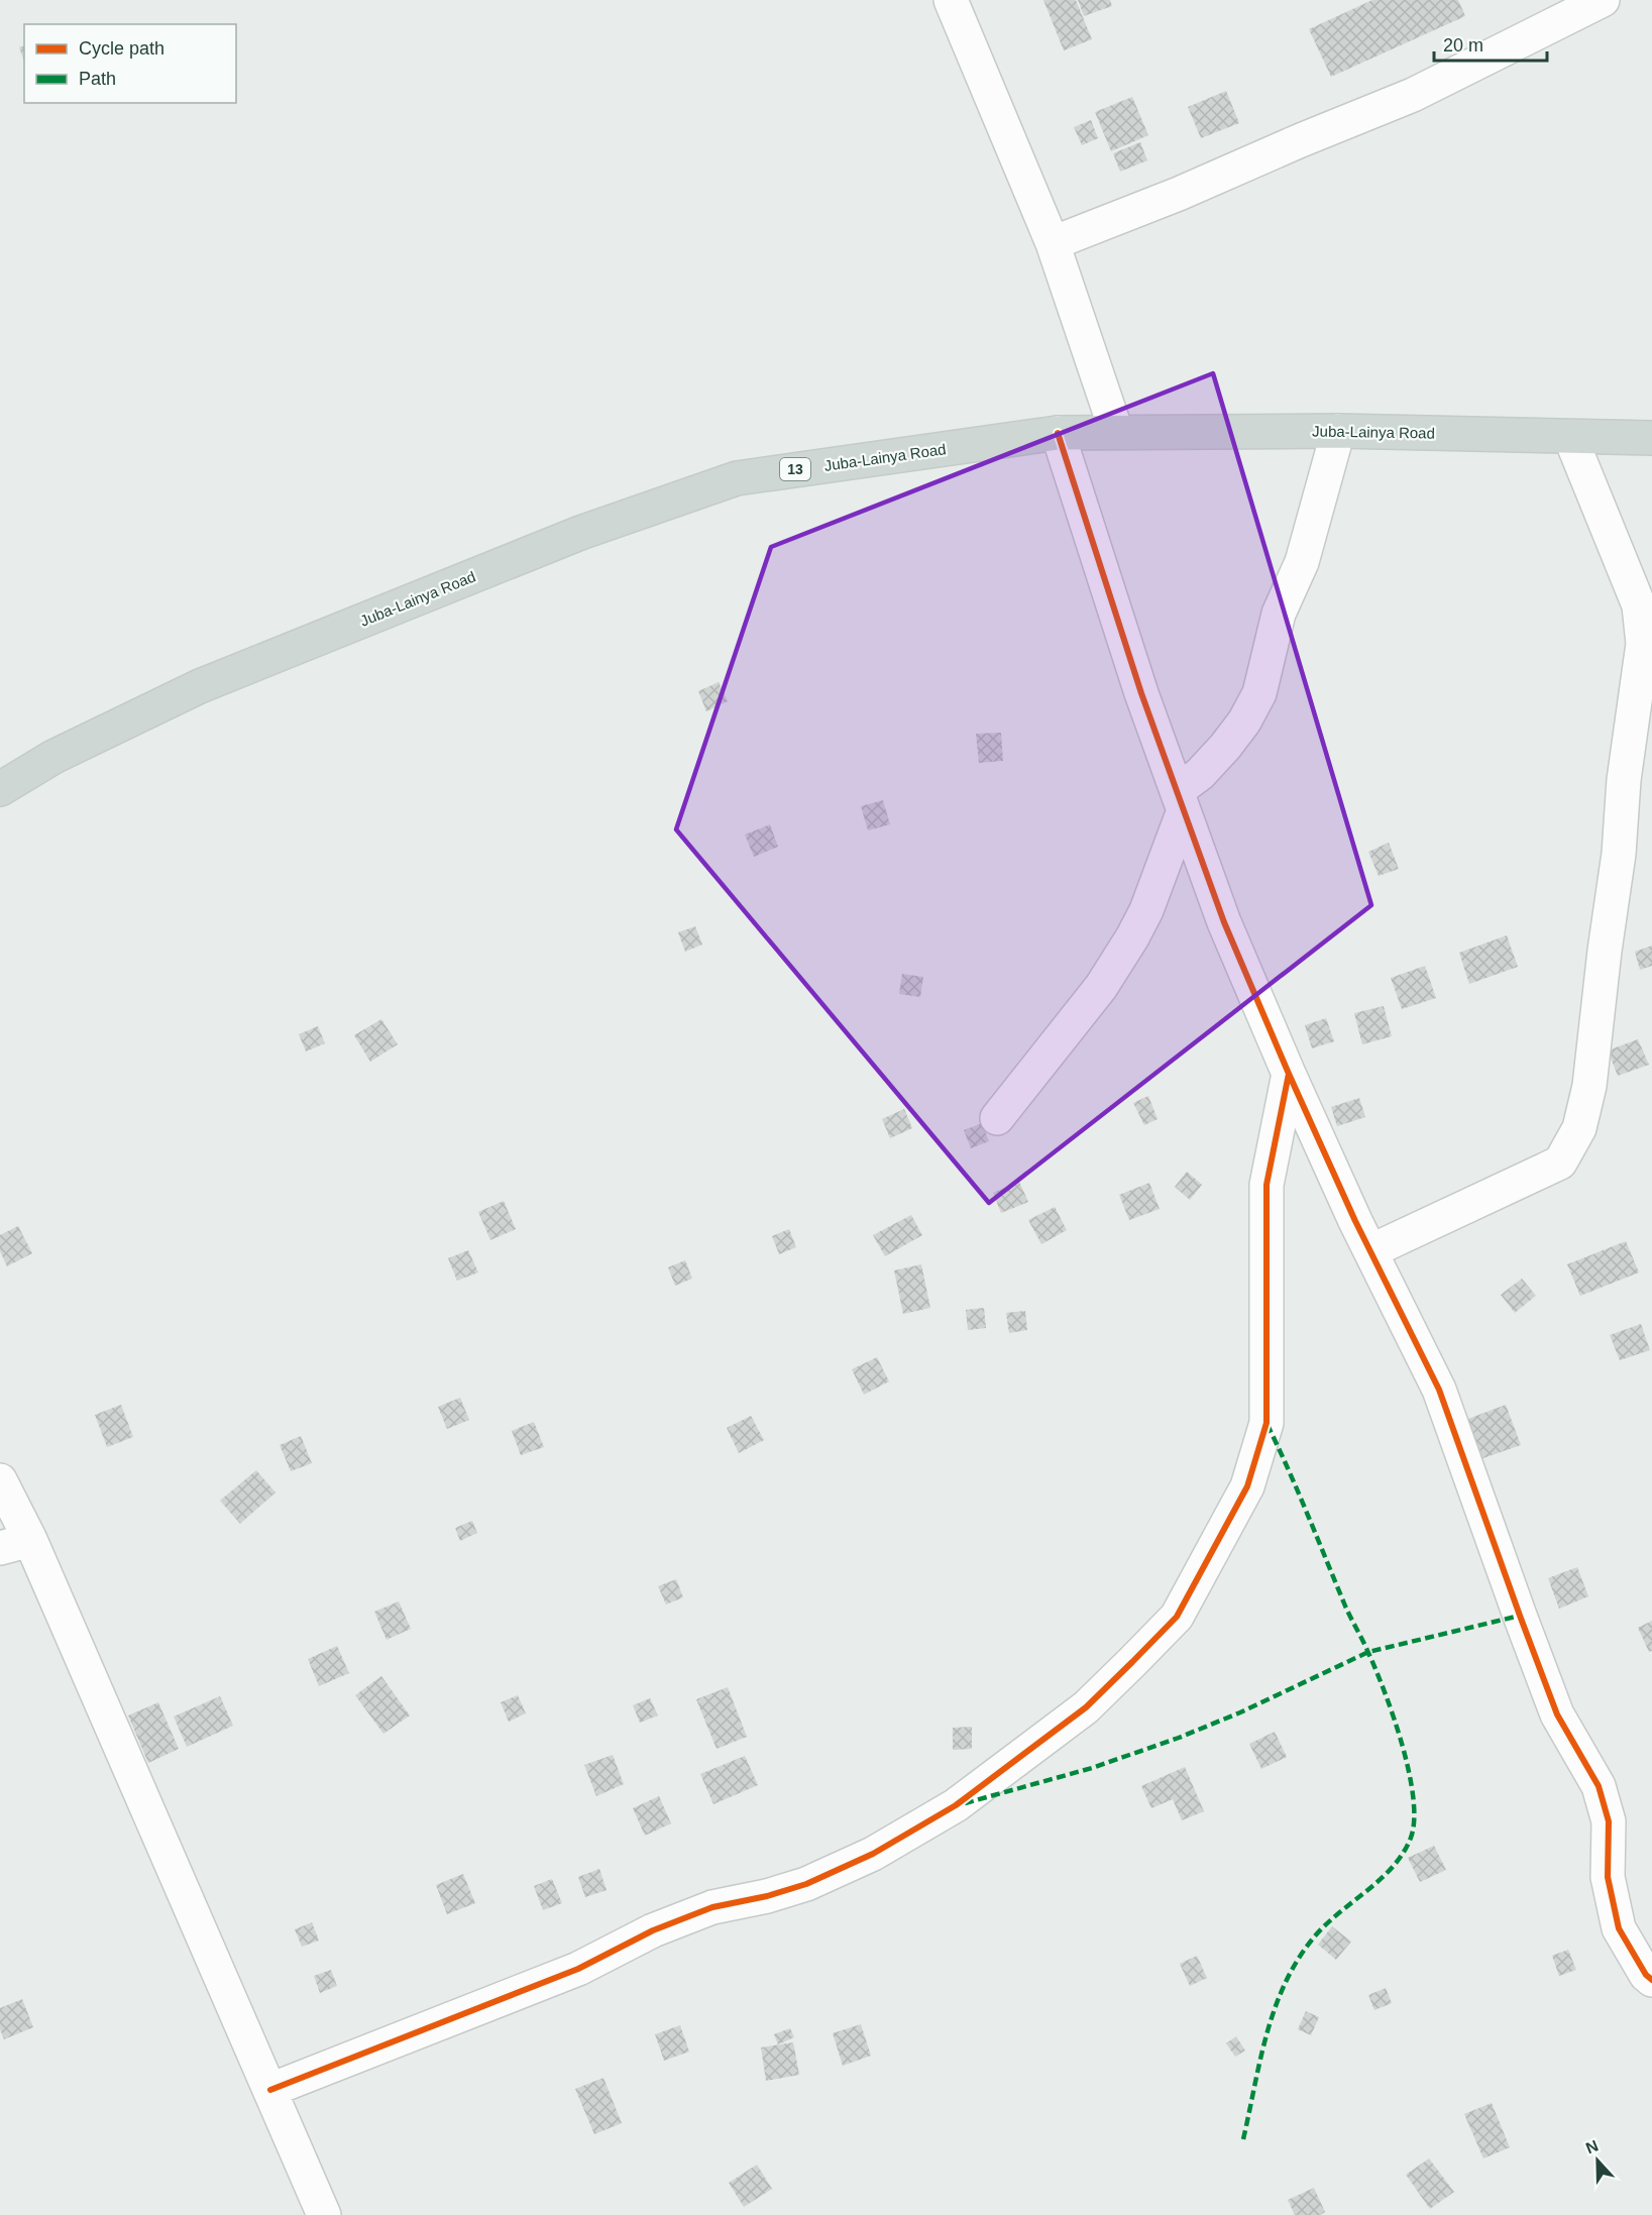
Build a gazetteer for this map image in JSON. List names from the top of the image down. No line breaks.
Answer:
{"streets":{"main road":["Juba-Lainya Road","13"]},"legend":["Cycle path","Path"],"scale_bar":"20 m","north":"top"}
